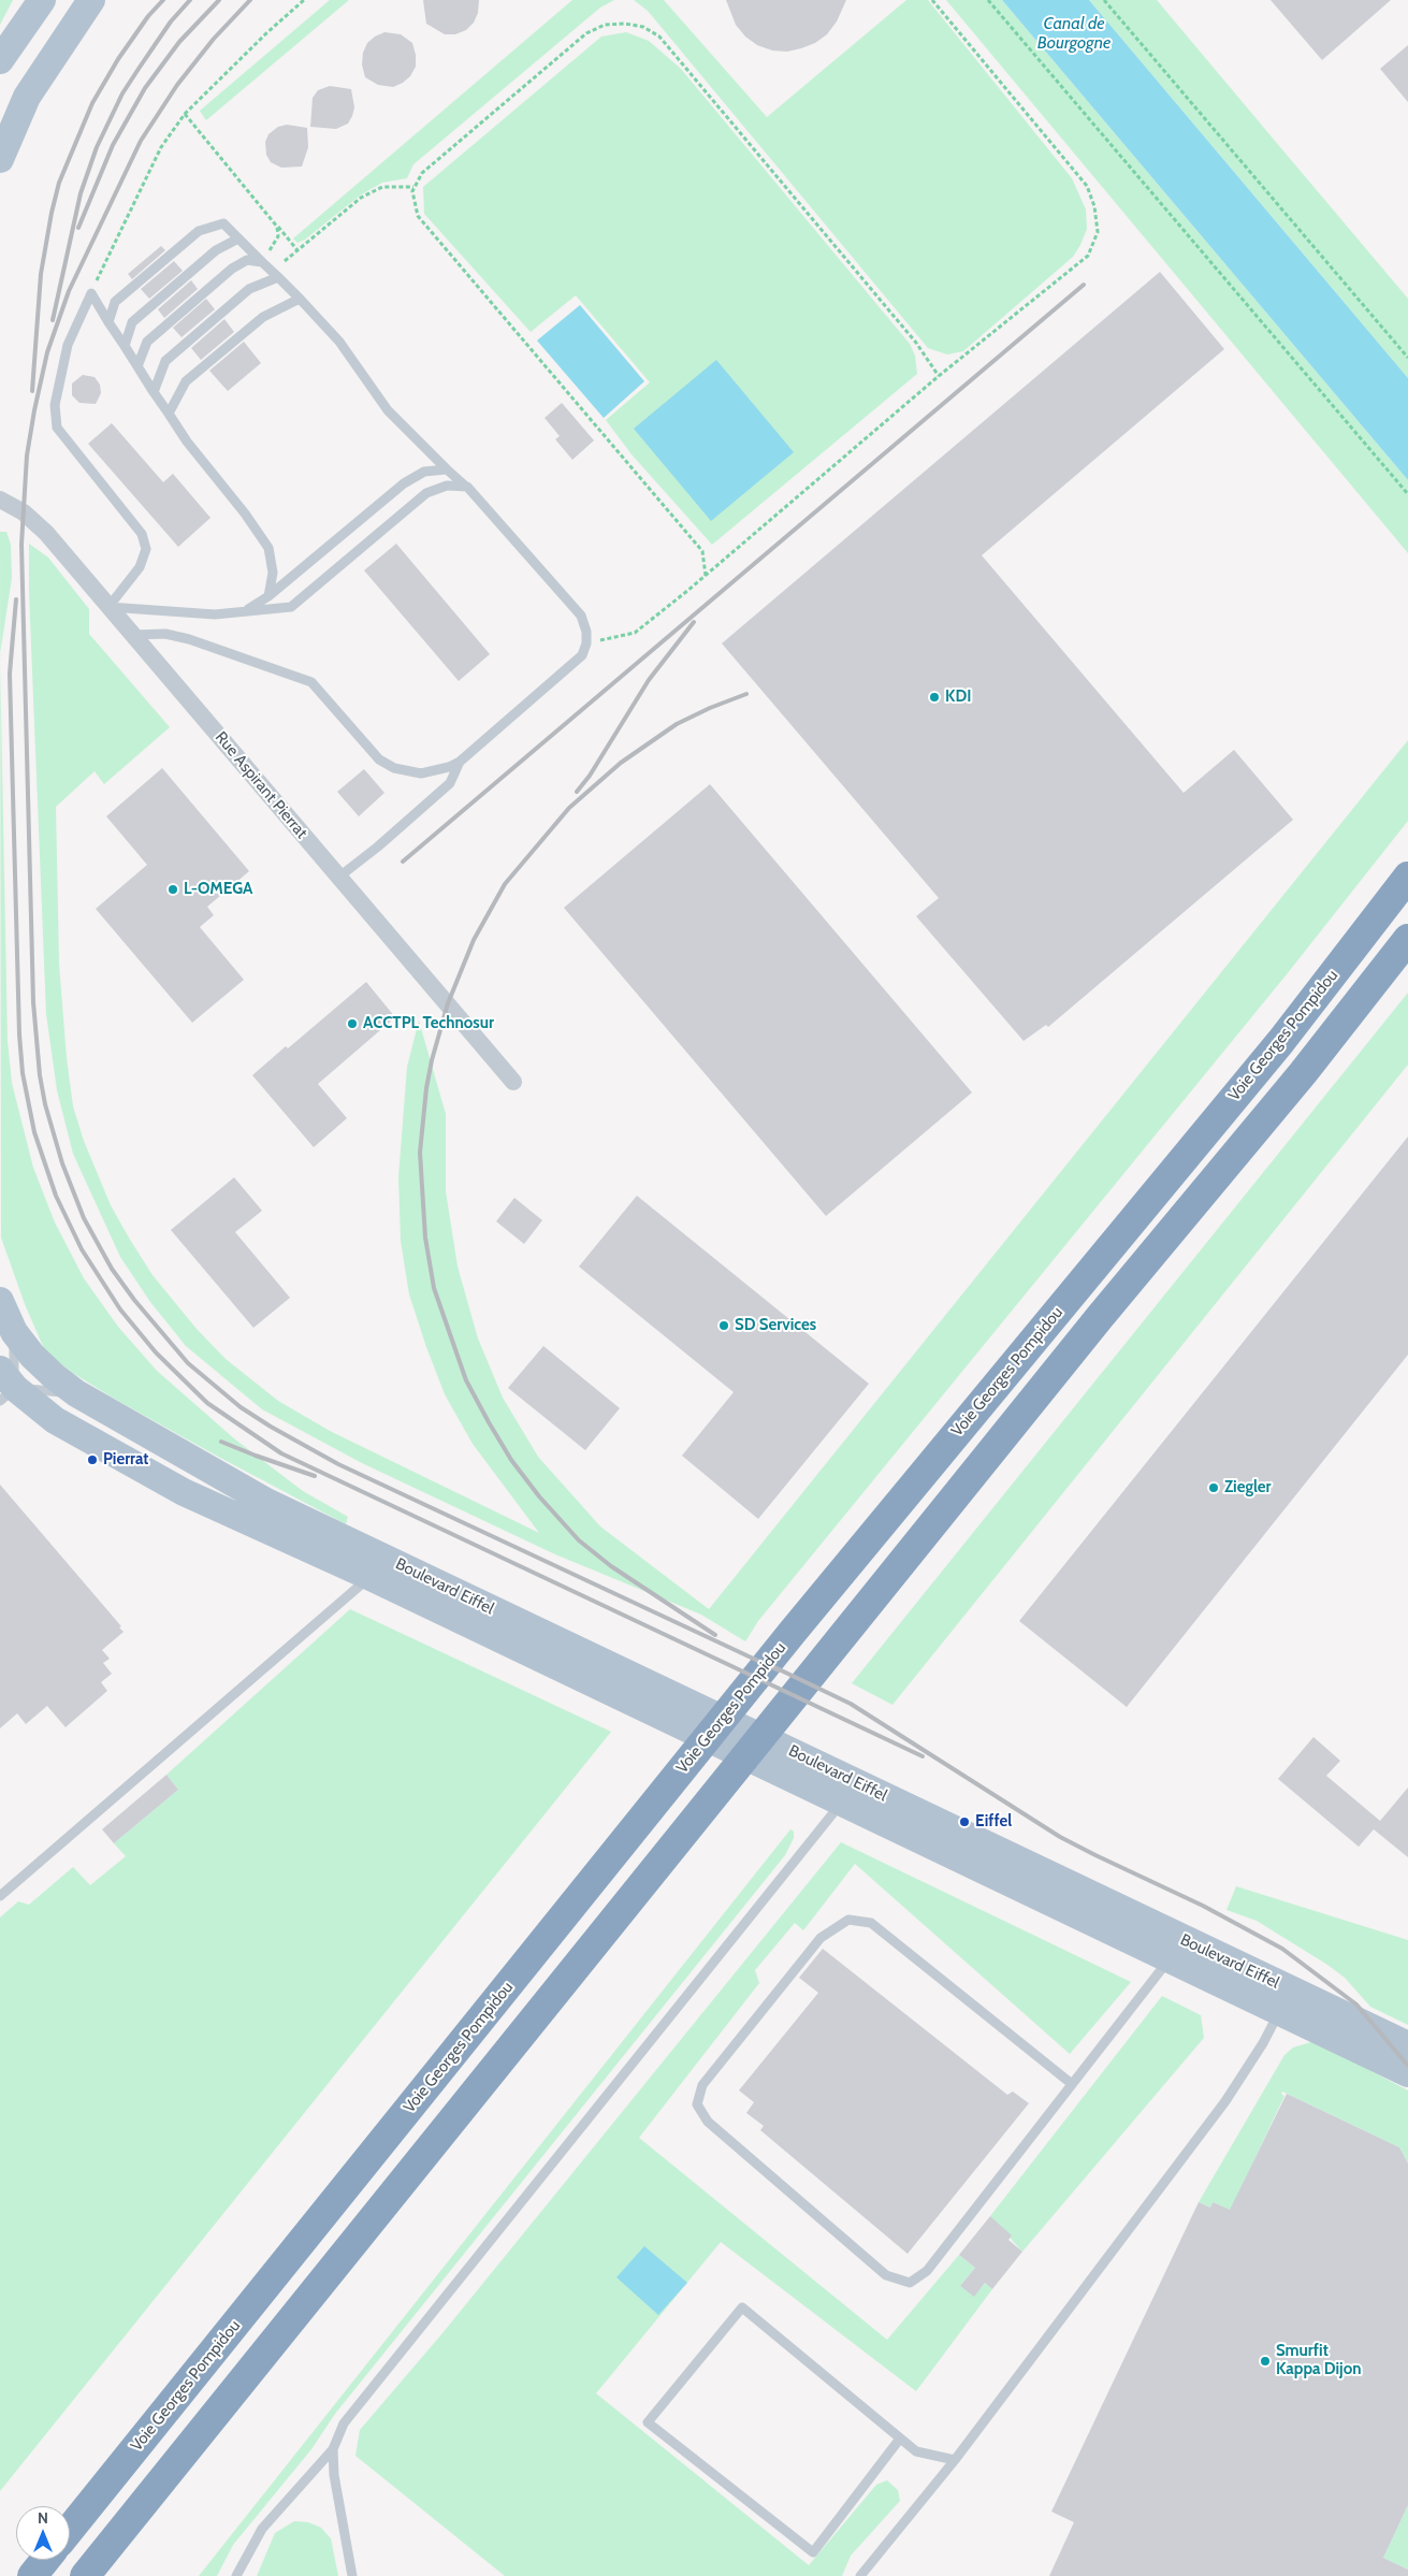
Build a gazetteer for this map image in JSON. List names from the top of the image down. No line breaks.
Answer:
{"streets":{"highway":["Voie Georges Pompidou"],"main road":["Boulevard Eiffel"],"street":["Rue Aspirant Pierrat"]},"water":["Canal de Bourgogne"],"places":["KDI","L-OMEGA","ACCTPL Technosur","SD Services","Pierrat","Ziegler","Eiffel","Smurfit Kappa Dijon"],"north":"top"}
